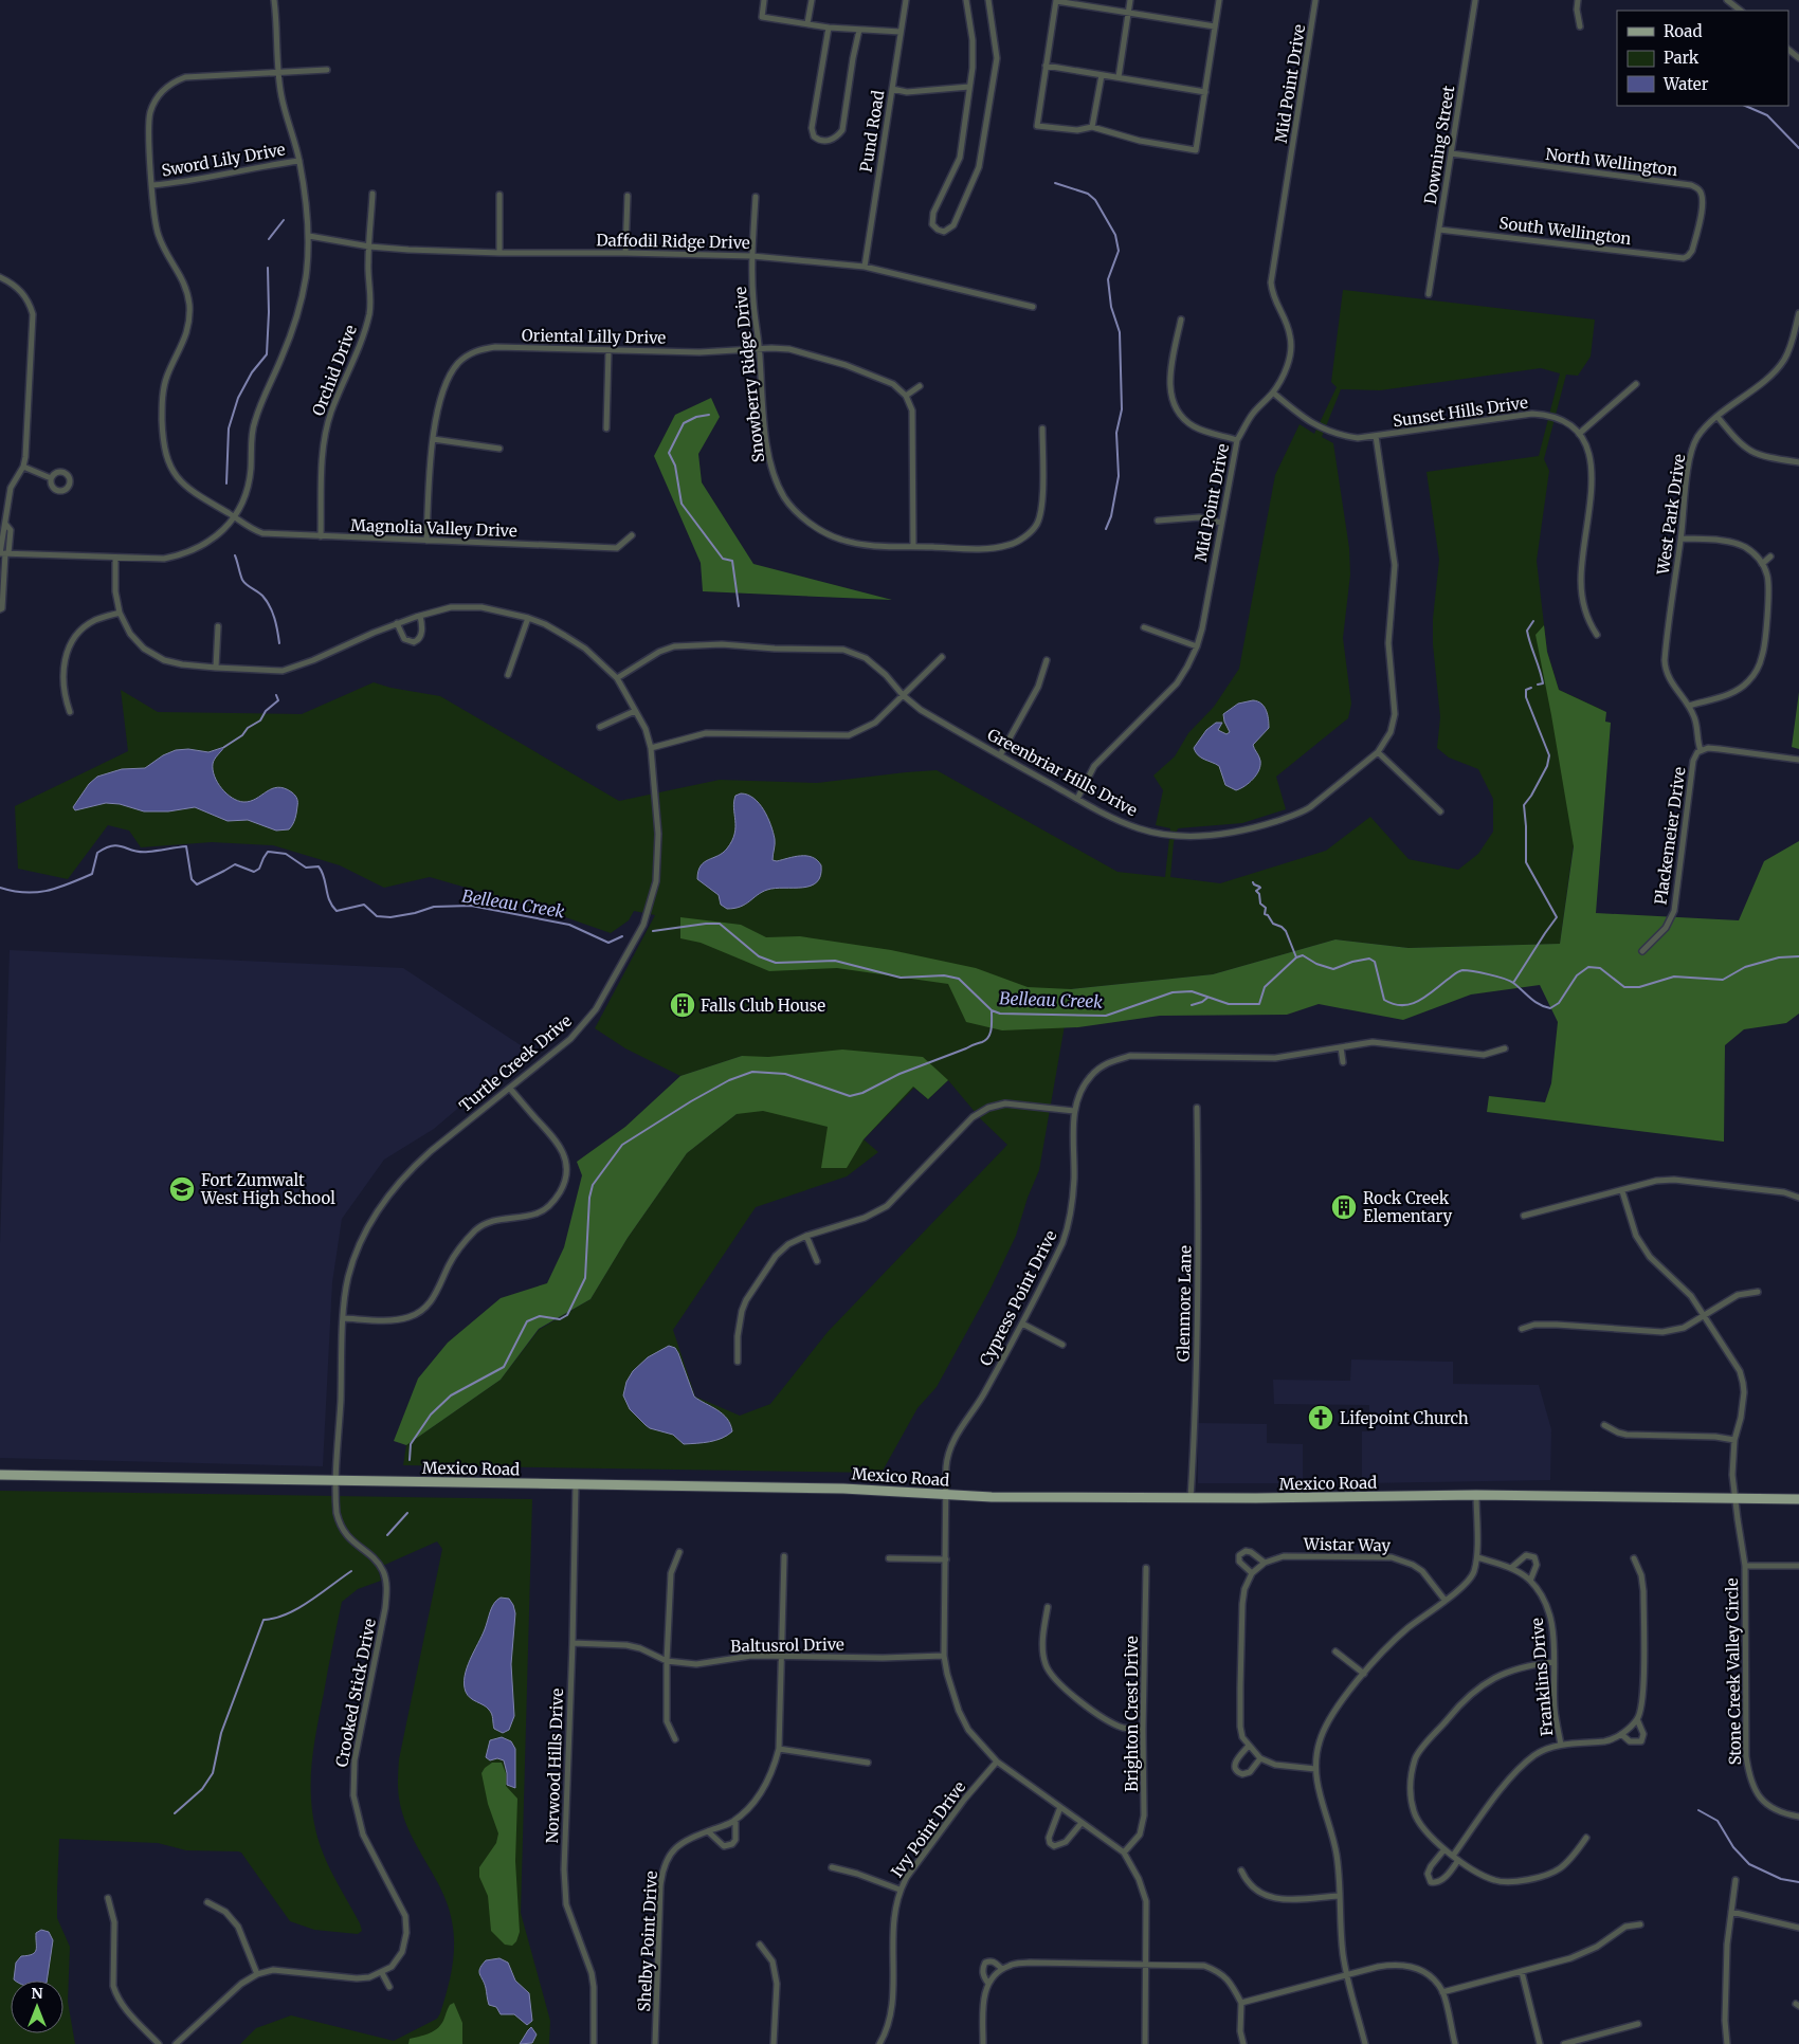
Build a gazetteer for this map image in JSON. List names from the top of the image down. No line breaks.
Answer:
{"streets":{"main road":["Mexico Road"],"street":["Mid Point Drive","Pund Road","Downing Street","Sword Lily Drive","North Wellington","South Wellington","Daffodil Ridge Drive","Oriental Lilly Drive","Orchid Drive","Snowberry Ridge Drive","Sunset Hills Drive","West Park Drive","Magnolia Valley Drive","Greenbriar Hills Drive","Plackemeier Drive","Turtle Creek Drive","Cypress Point Drive","Glenmore Lane","Wistar Way","Baltusrol Drive","Stone Creek Valley Circle","Franklins Drive","Crooked Stick Drive","Brighton Crest Drive","Norwood Hills Drive","Ivy Point Drive","Shelby Point Drive"]},"crossings":[["Mid Point Drive","Sunset Hills Drive"],["Mid Point Drive","Greenbriar Hills Drive"],["Pund Road","Daffodil Ridge Drive"],["Downing Street","North Wellington"],["Downing Street","South Wellington"],["Sword Lily Drive","Magnolia Valley Drive"],["North Wellington","South Wellington"],["Daffodil Ridge Drive","Orchid Drive"],["Daffodil Ridge Drive","Snowberry Ridge Drive"],["Oriental Lilly Drive","Snowberry Ridge Drive"],["Oriental Lilly Drive","Magnolia Valley Drive"],["Orchid Drive","Magnolia Valley Drive"],["Sunset Hills Drive","Greenbriar Hills Drive"],["West Park Drive","Plackemeier Drive"],["Greenbriar Hills Drive","Turtle Creek Drive"],["Turtle Creek Drive","Mexico Road"],["Turtle Creek Drive","Crooked Stick Drive"],["Cypress Point Drive","Mexico Road"],["Cypress Point Drive","Baltusrol Drive"],["Cypress Point Drive","Brighton Crest Drive"],["Cypress Point Drive","Ivy Point Drive"],["Glenmore Lane","Mexico Road"],["Mexico Road","Stone Creek Valley Circle"],["Mexico Road","Crooked Stick Drive"],["Mexico Road","Norwood Hills Drive"],["Baltusrol Drive","Norwood Hills Drive"],["Baltusrol Drive","Shelby Point Drive"]],"water":["Belleau Creek"],"places":{"building":["Falls Club House","Rock Creek Elementary"],"school or university":["Fort Zumwalt West High School"],"church":["Lifepoint Church"]},"legend":["Road","Park","Water"],"north":"top"}
